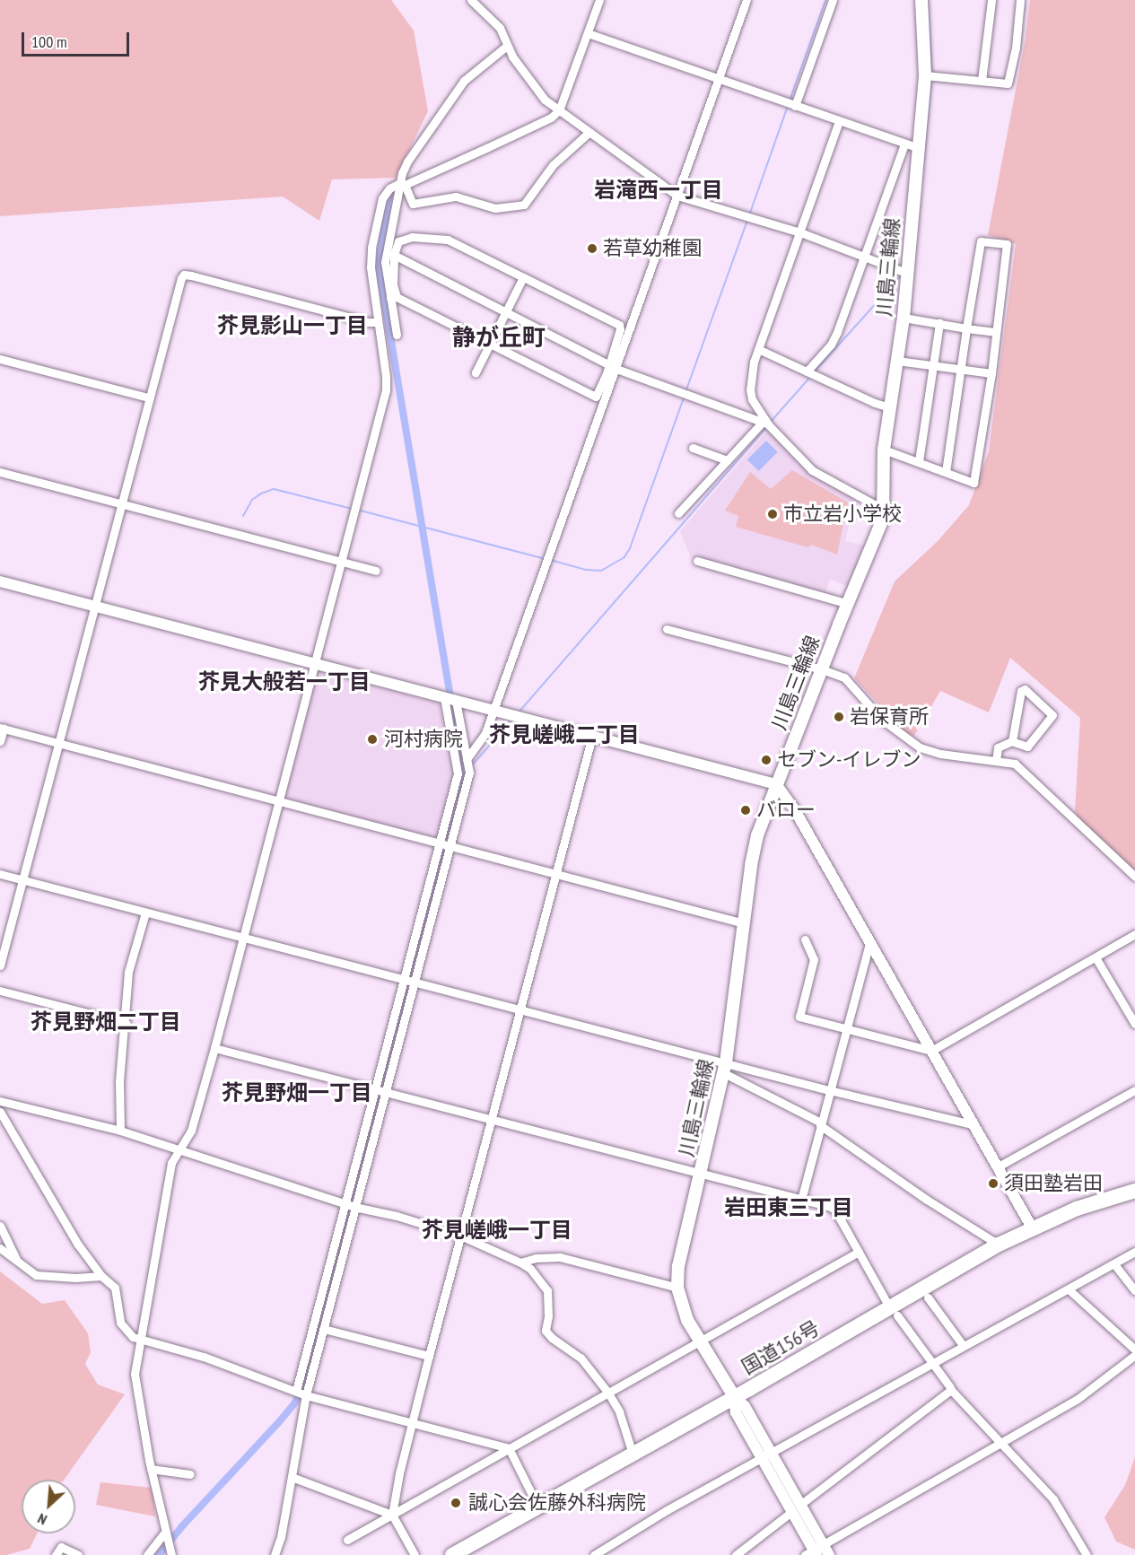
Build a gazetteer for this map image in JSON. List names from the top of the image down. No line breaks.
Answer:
{"streets":{"highway":["国道156号"],"main road":["川島三輪線"]},"crossings":[["川島三輪線","国道156号"]],"districts":["岩滝西一丁目","芥見影山一丁目","静が丘町","芥見大般若一丁目","芥見嵯峨二丁目","芥見野畑二丁目","芥見野畑一丁目","岩田東三丁目","芥見嵯峨一丁目"],"places":["若草幼稚園","市立岩小学校","岩保育所","河村病院","セブン-イレブン","バロー","須田塾岩田","誠心会佐藤外科病院"],"scale_bar":"100 m","north":"bottom left"}
